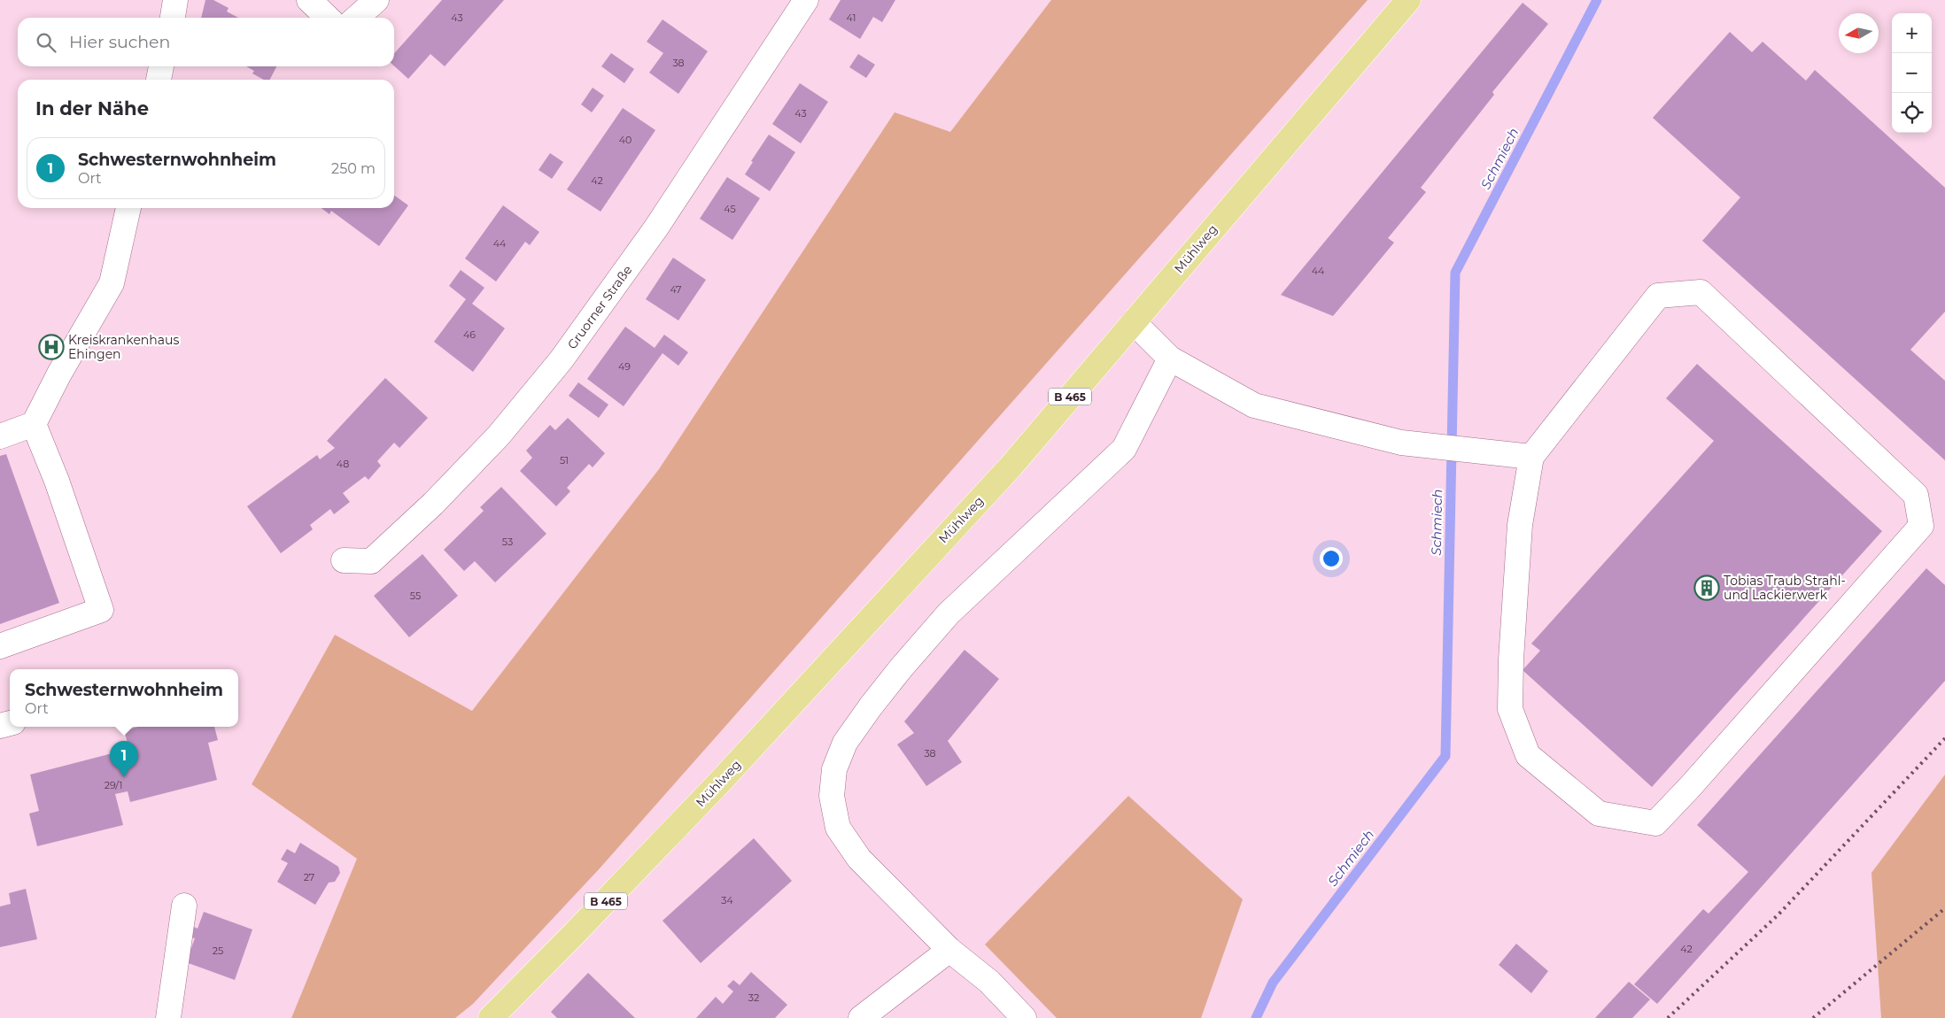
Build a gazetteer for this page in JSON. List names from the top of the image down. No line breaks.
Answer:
{"streets":{"main road":["Mühlweg","B 465"],"street":["Gruorner Straße"]},"water":["Schmiech"],"places":{"hospital":["Kreiskrankenhaus Ehingen"],"building":["Tobias Traub Strahl- und Lackierwerk"]},"house_numbers":["43","41","38","43","40","42","45","44","44","47","46","49","51","48","53","55","38","29/1","27","34","42","25","32"],"north":"left","page":{"map_buttons":["+","−"],"search":"Hier suchen","heading":"In der Nähe","list":[{"mark":"1","name":"Schwesternwohnheim","note":"Ort","value":"250 m"}],"popup":["Schwesternwohnheim","Ort"],"pins":"1"}}
